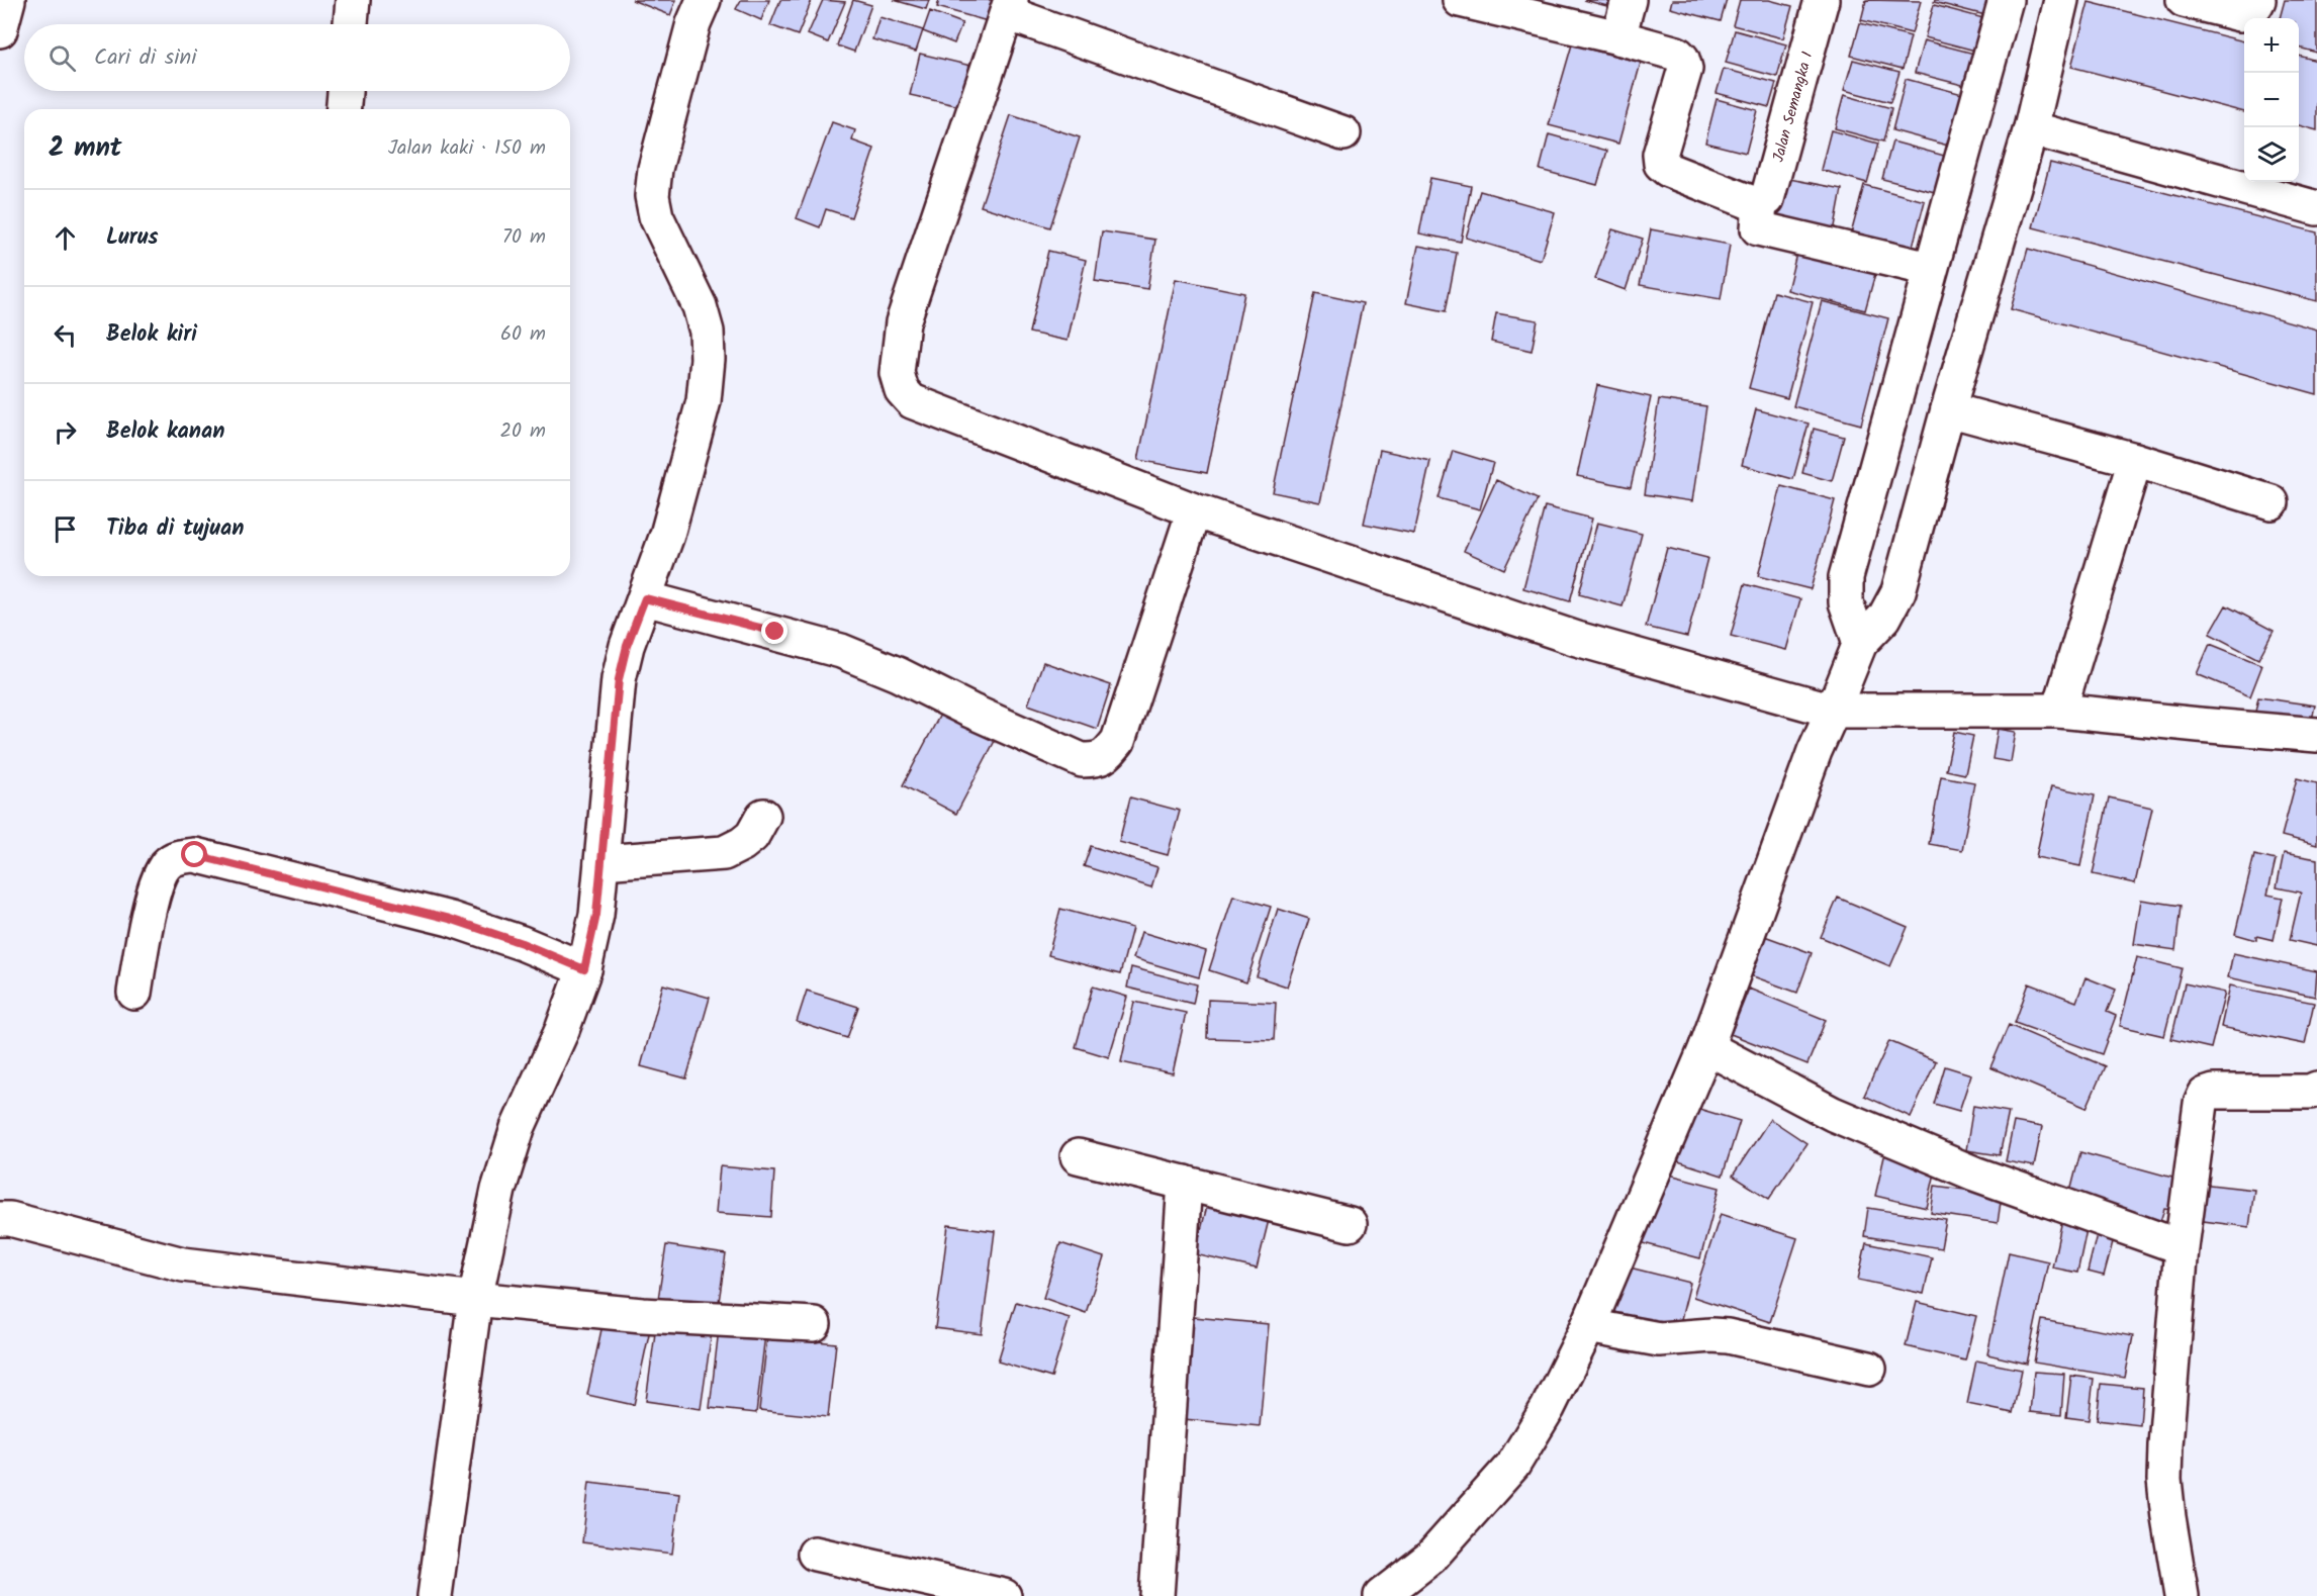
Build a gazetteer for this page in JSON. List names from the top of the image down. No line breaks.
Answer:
{"streets":{"street":["Jalan Semangka I"]},"page":{"map_buttons":["+","−"],"search":"Cari di sini","heading":["2 mnt","Jalan kaki · 150 m"],"list":[["Lurus","70 m"],["Belok kiri","60 m"],["Belok kanan","20 m"],"Tiba di tujuan"]}}
